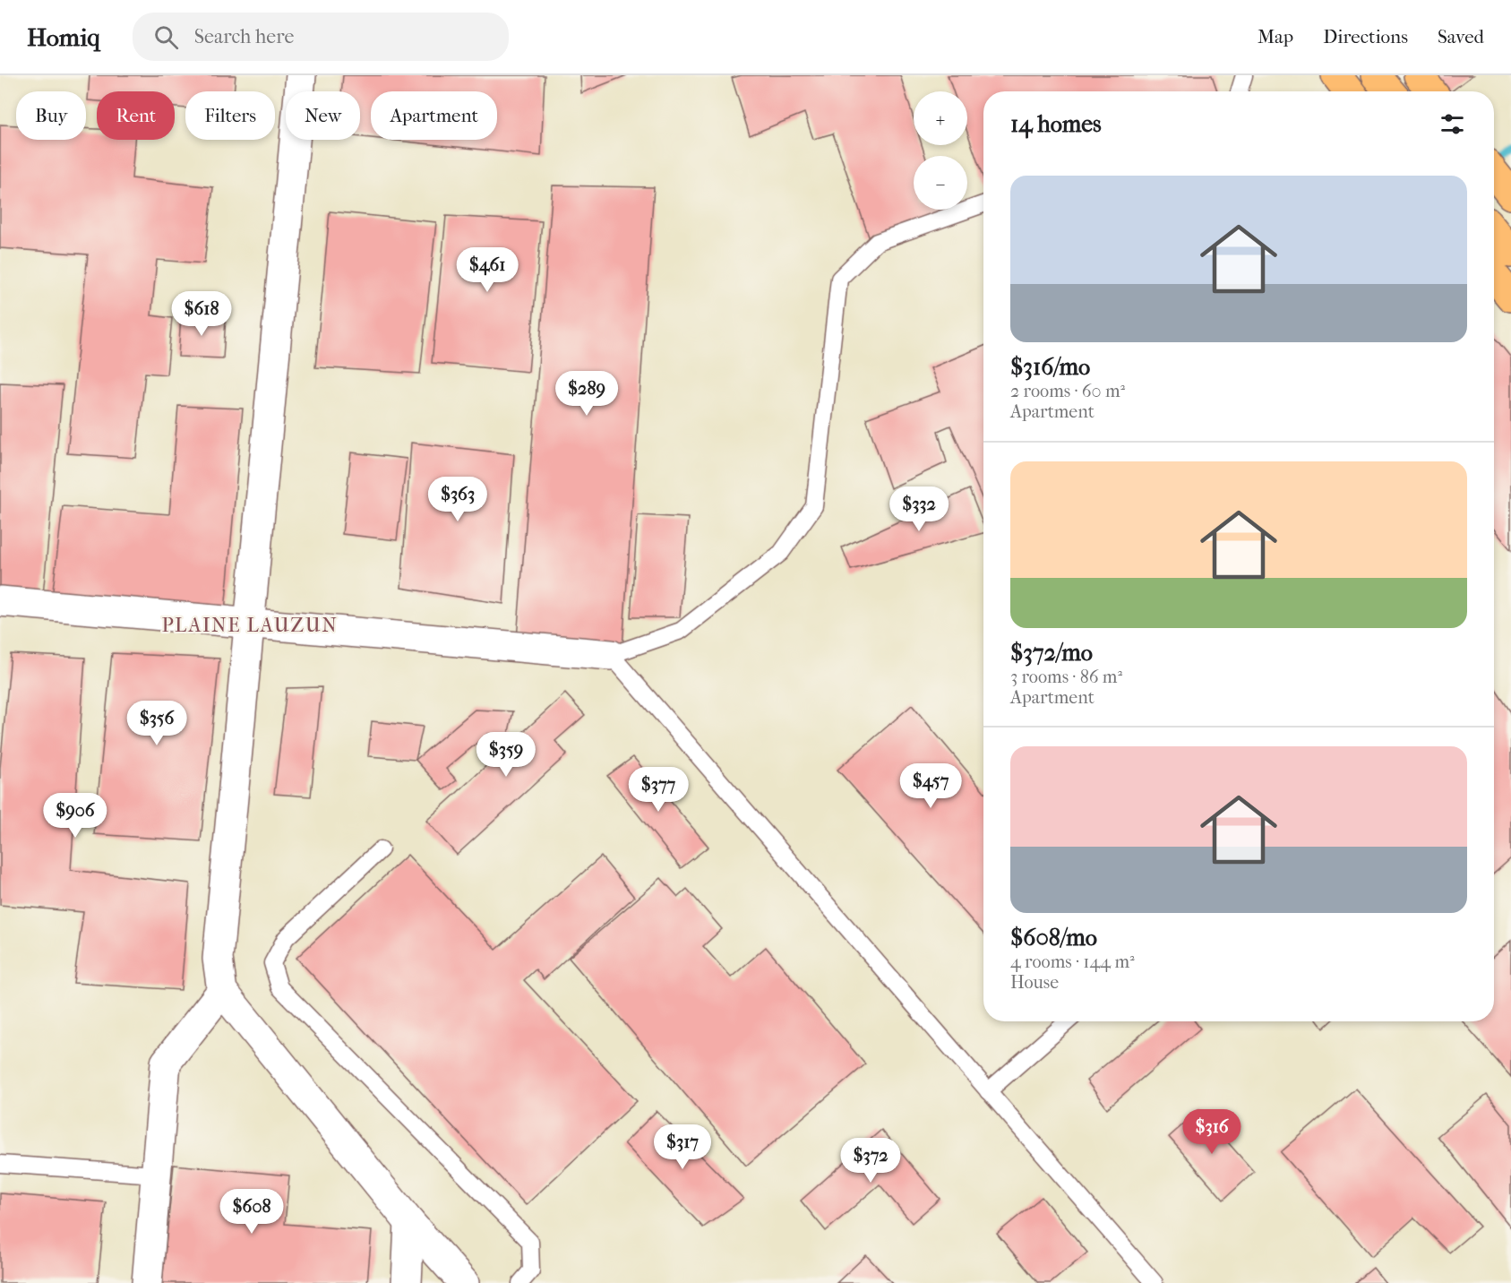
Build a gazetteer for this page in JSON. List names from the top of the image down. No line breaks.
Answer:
{"districts":["PLAINE LAUZUN"],"page":{"header":"Homiq","search":"Search here","nav":["Map","Directions","Saved"],"map_buttons":["+","−"],"chip":["Buy","Rent","Filters","New","Apartment"],"heading":"14 homes","list":[{"name":"$316/mo","note":"2 rooms · 60 m² · Apartment"},{"name":"$372/mo","note":"3 rooms · 86 m² · Apartment"},{"name":"$608/mo","note":"4 rooms · 144 m² · House"}],"price":["$461","$618","$289","$363","$332","$356","$359","$457","$377","$906","$316","$317","$372","$608"]}}
